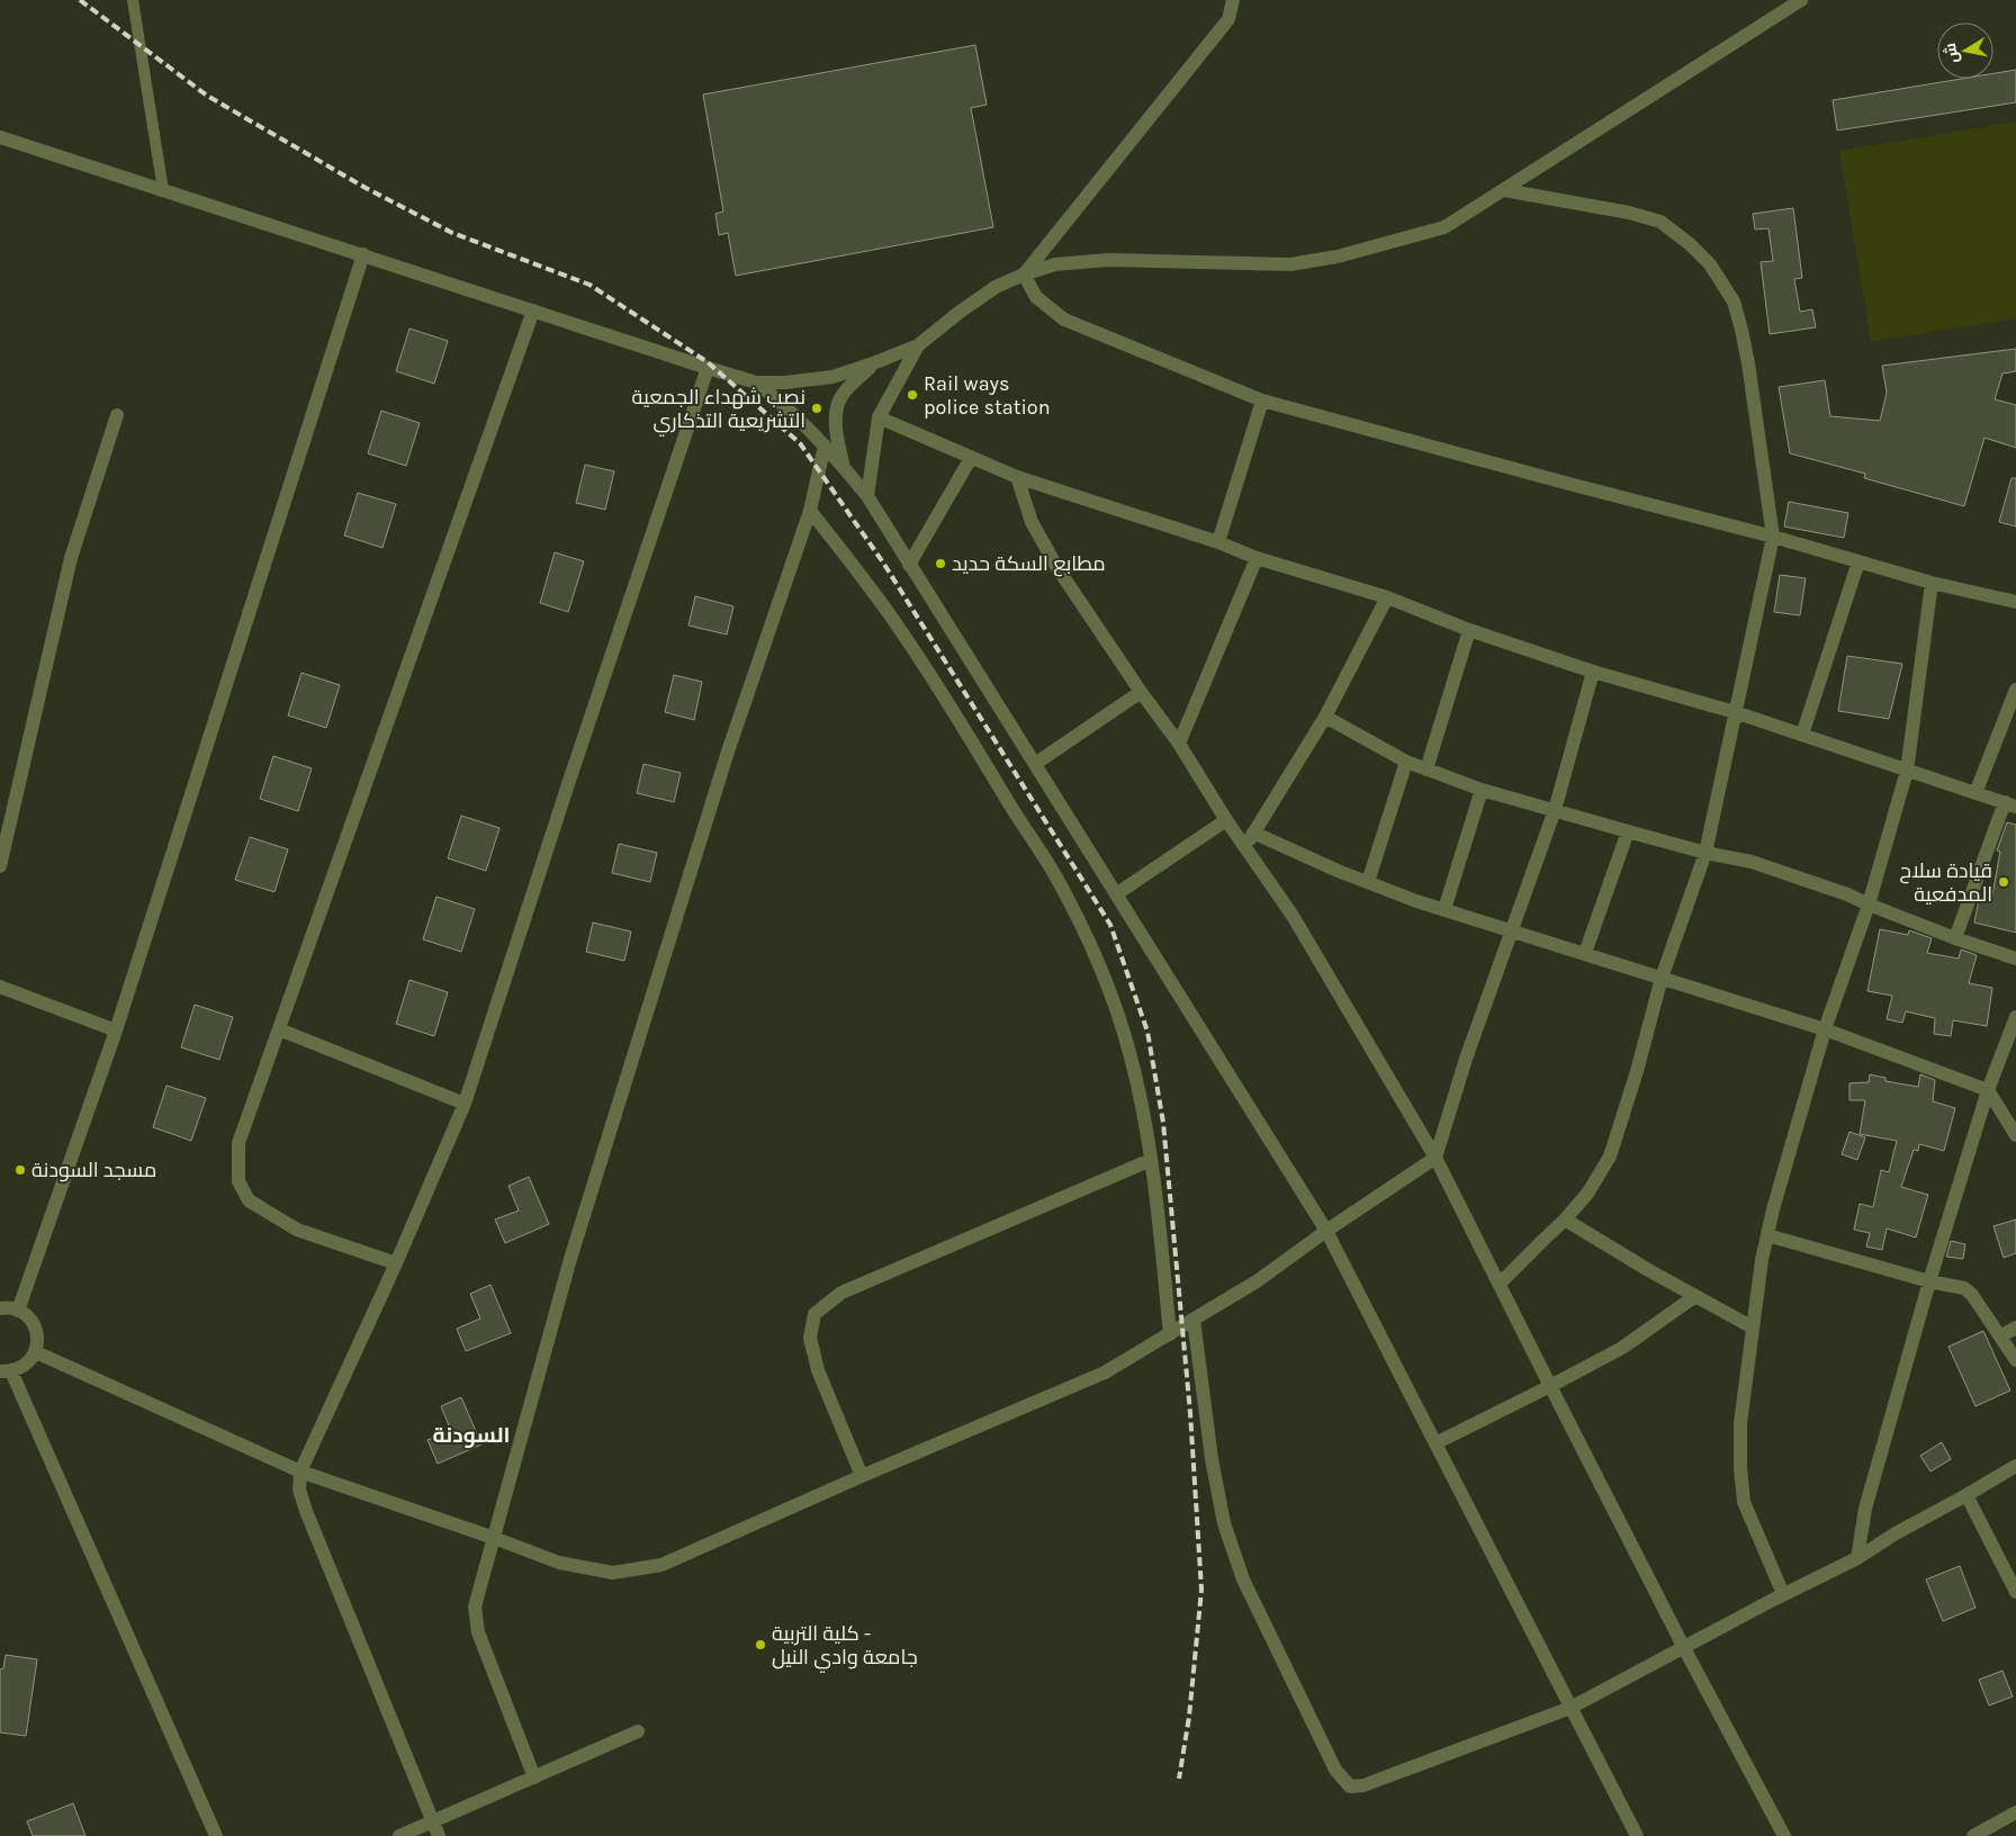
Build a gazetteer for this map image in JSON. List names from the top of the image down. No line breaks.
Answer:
{"districts":["السودنة"],"places":["Rail ways police station","نصب شهداء الجمعية التشريعية التذكاري","مطابع السكة حديد","قيادة سلاح المدفعية","مسجد السودنة","كلية التربية - جامعة وادي النيل"],"north":"left"}
